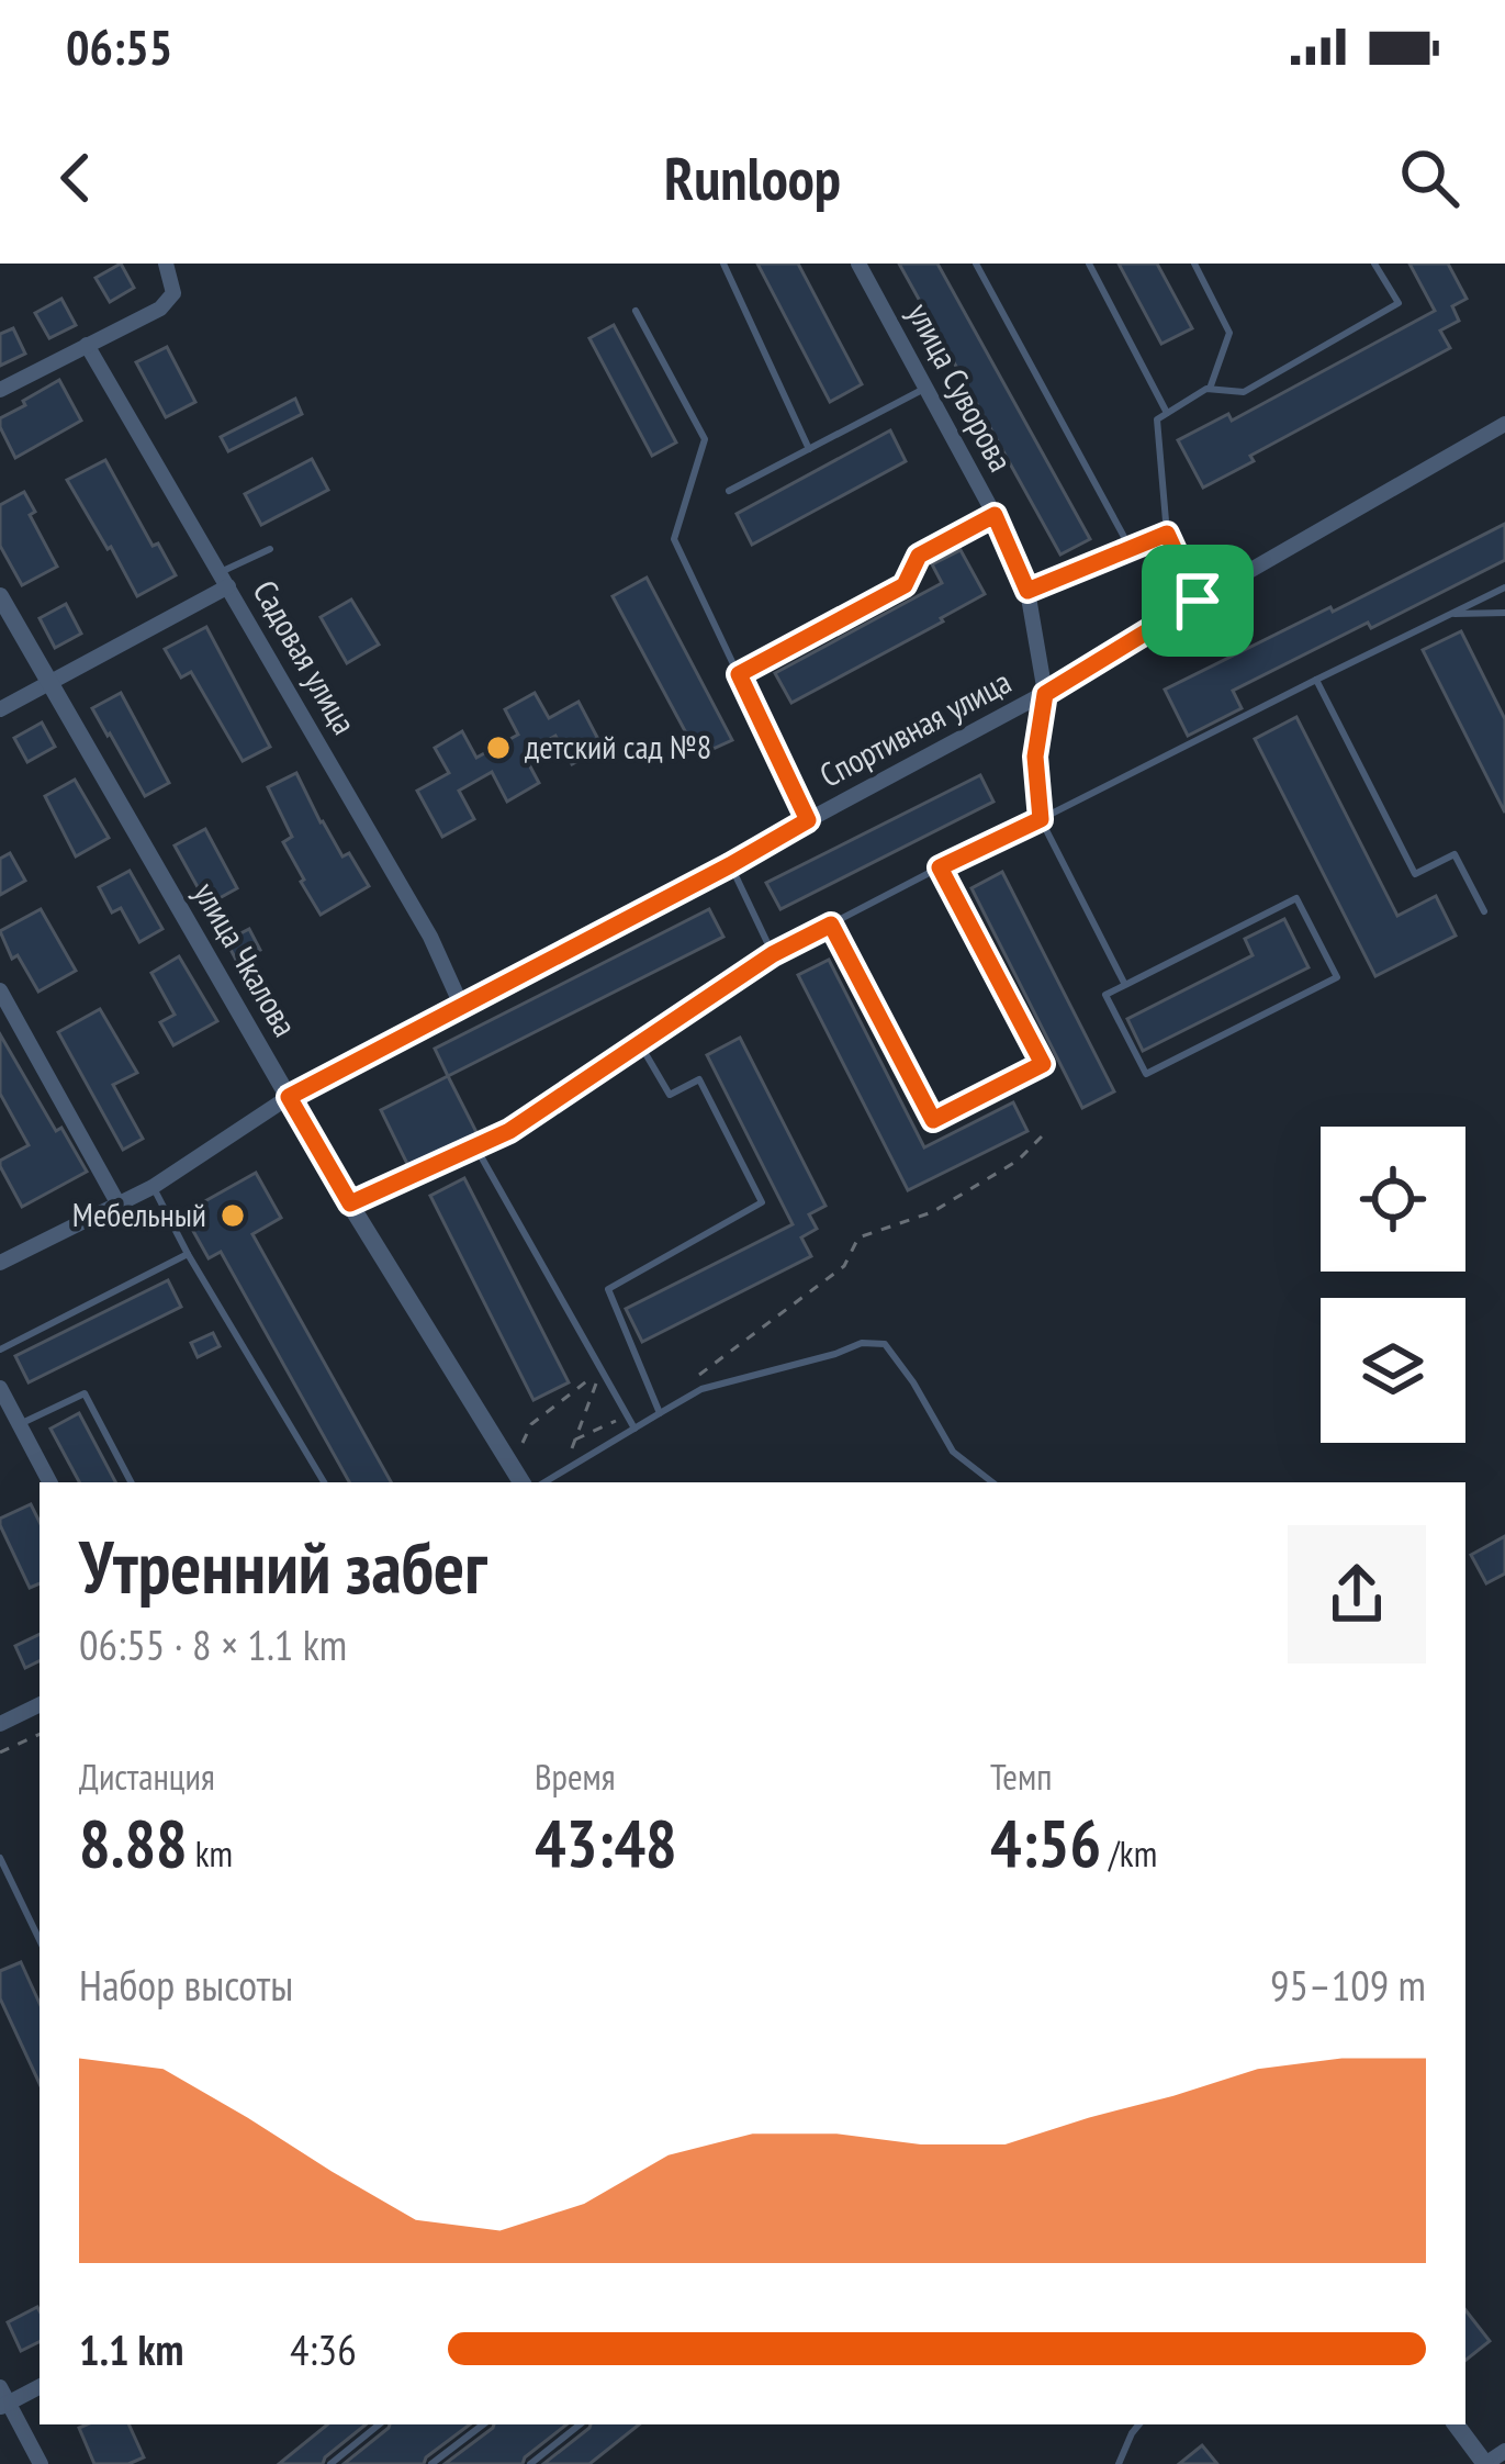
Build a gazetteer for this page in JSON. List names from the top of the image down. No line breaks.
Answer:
{"streets":{"street":["улица Суворова","Садовая улица","Спортивная улица","улица Чкалова"]},"crossings":[["улица Суворова","Спортивная улица"],["Садовая улица","Спортивная улица"],["Спортивная улица","улица Чкалова"]],"places":["детский сад №8","Мебельный"],"page":{"status":"06:55","header":"Runloop","heading":["Утренний забег","06:55 · 8 × 1.1 km"],"stats":[["Дистанция","8.88 km"],["Время","43:48"],["Темп","4:56 /km"]],"chart":["Набор высоты","95–109 m"],"list":[{"name":"1.1 km","note":"4:36"}]}}
